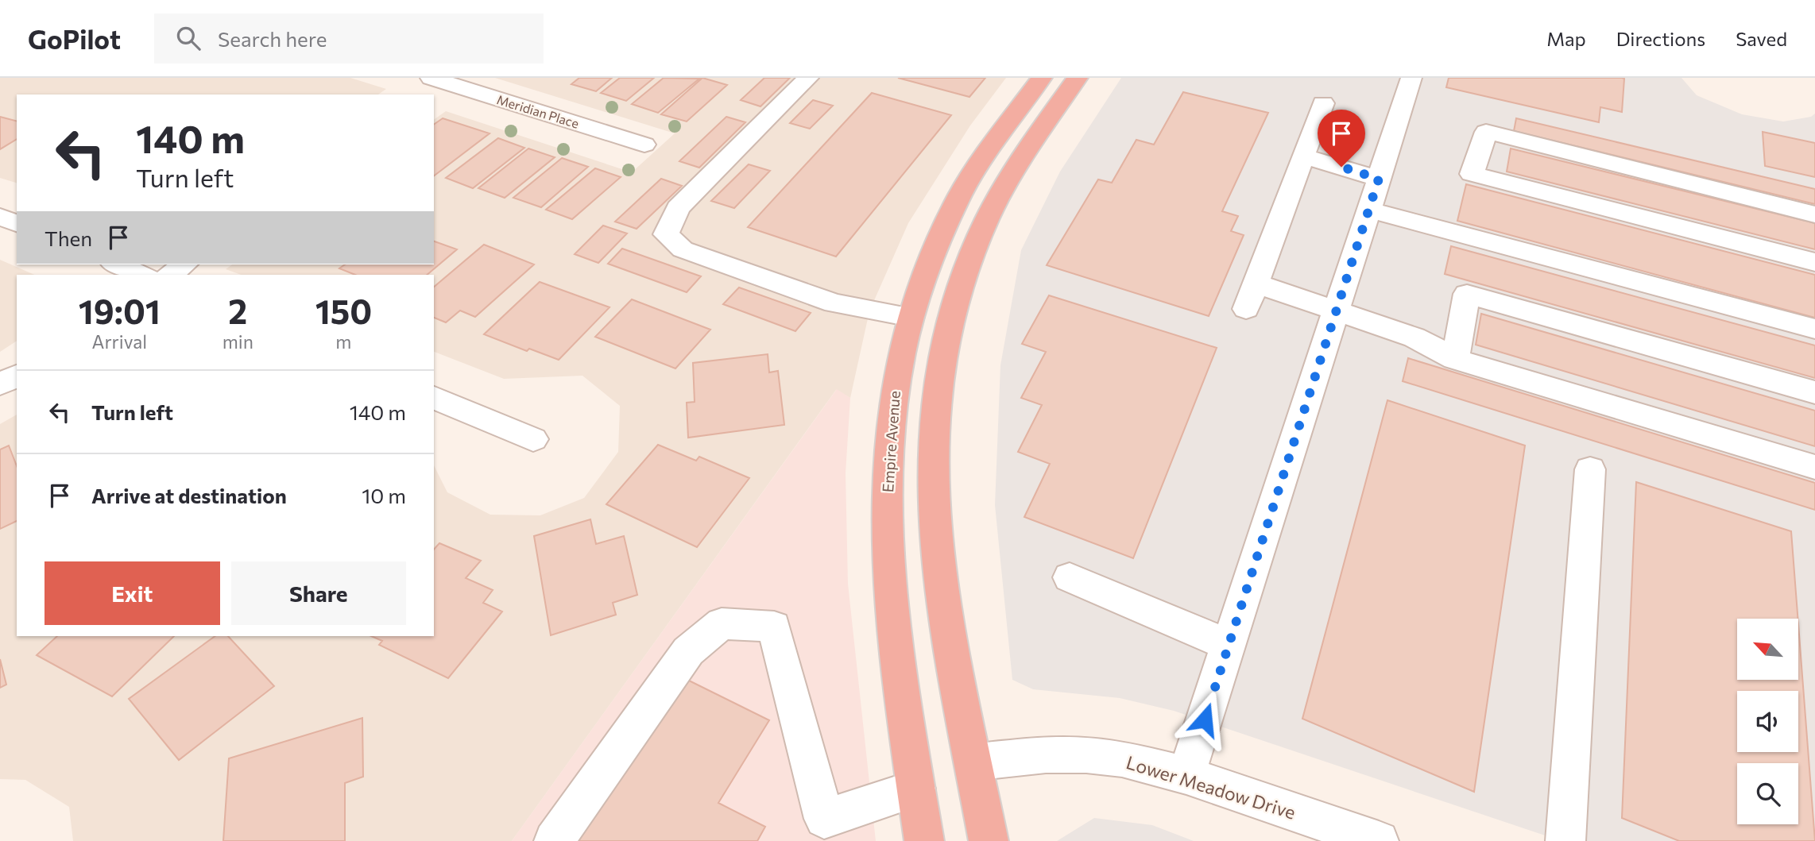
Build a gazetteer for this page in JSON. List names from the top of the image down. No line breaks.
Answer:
{"streets":{"highway":["Empire Avenue"],"street":["Meridian Place","Lower Meadow Drive"]},"north":"top left","page":{"header":"GoPilot","search":"Search here","nav":["Map","Directions","Saved"],"turn":["140 m","Turn left"],"then":"Then","eta":["19:01","Arrival","2","min","150","m"],"list":[{"name":"Turn left","value":"140 m"},{"name":"Arrive at destination","value":"10 m"}],"buttons":["Exit","Share"]}}
